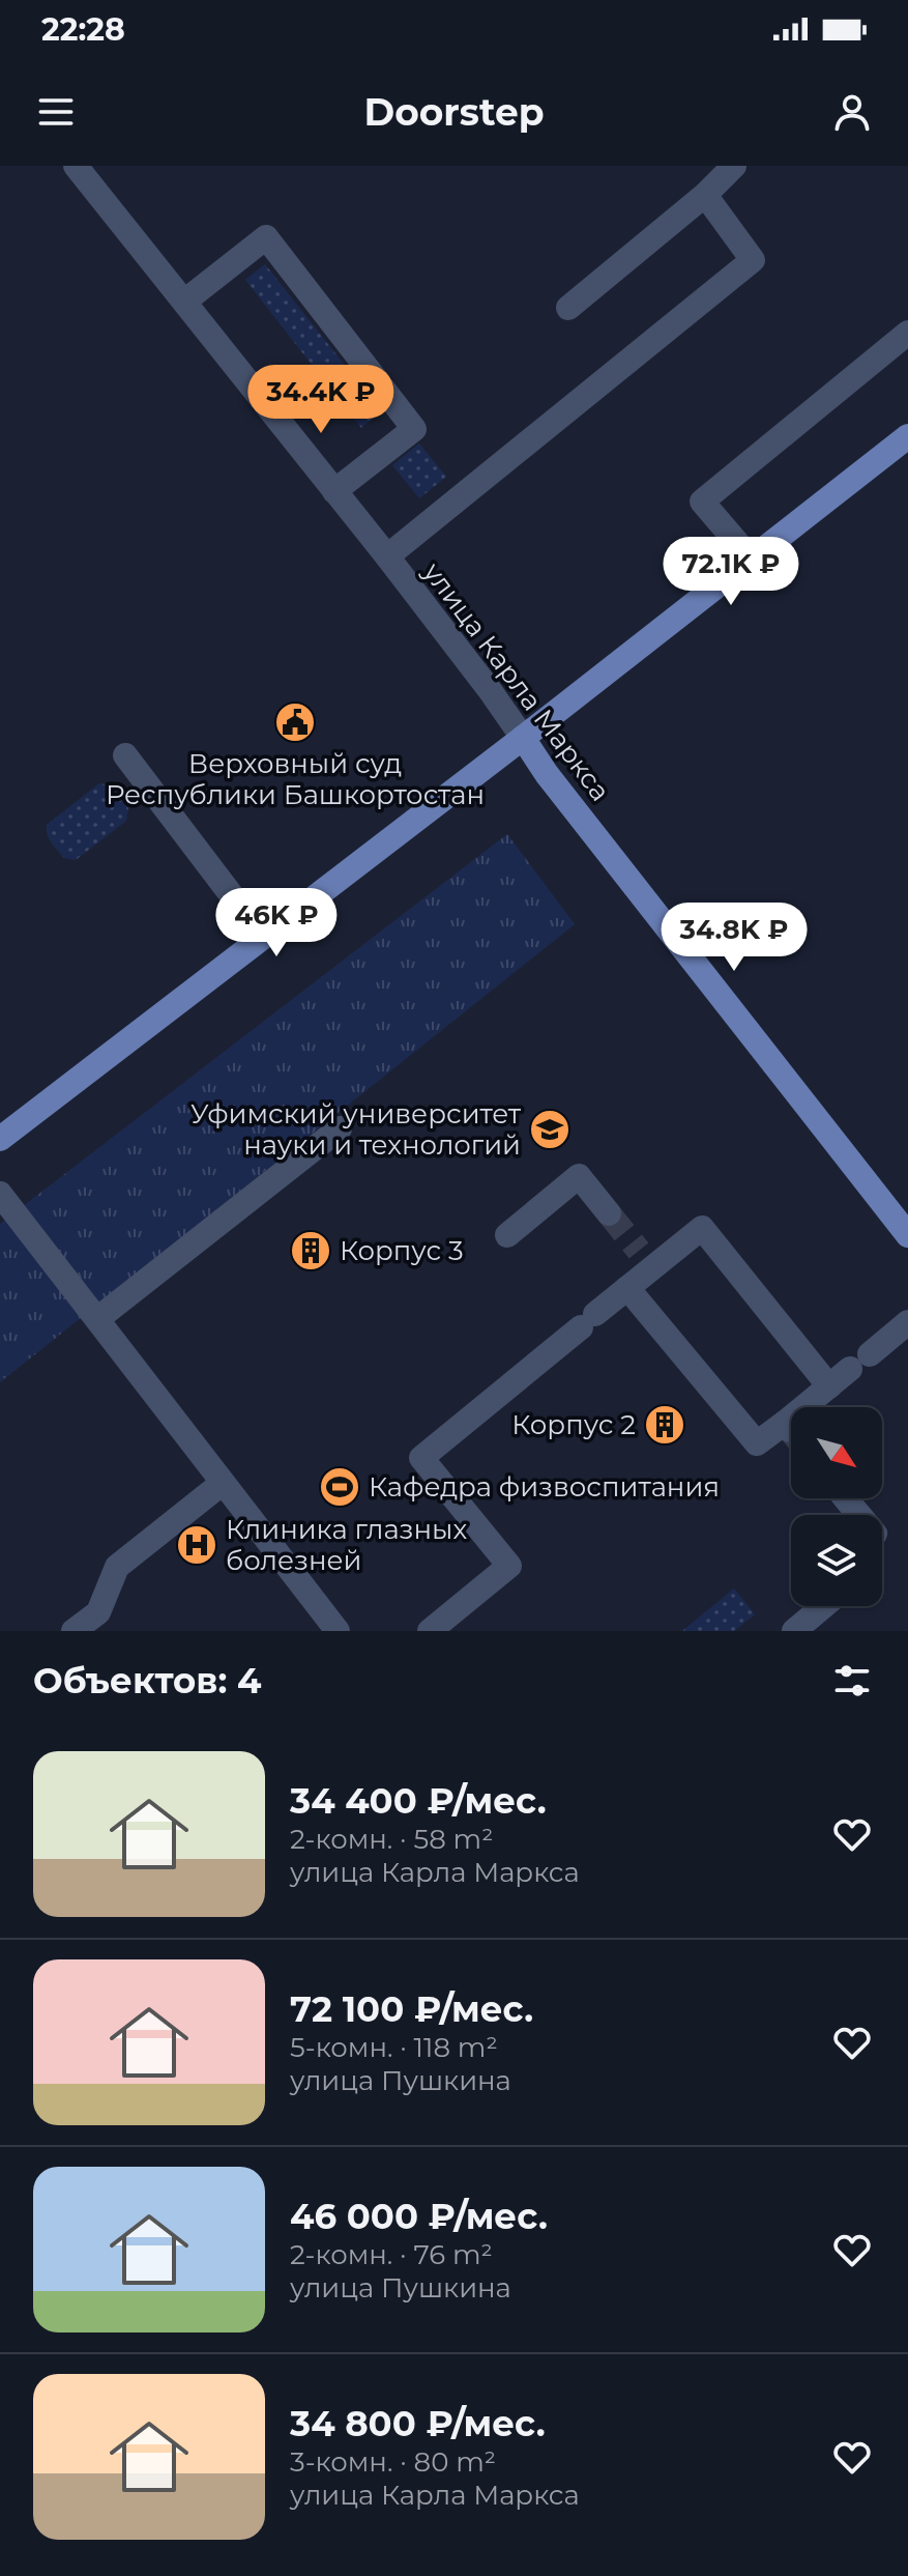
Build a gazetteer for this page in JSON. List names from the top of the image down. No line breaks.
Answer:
{"streets":{"main road":["улица Карла Маркса"]},"places":{"public building":["Верховный суд Республики Башкортостан"],"school or university":["Уфимский университет науки и технологий"],"building":["Корпус 3","Корпус 2"],"sports":["Кафедра физвоспитания"],"hospital":["Клиника глазных болезней"]},"north":"bottom right","page":{"status":"22:28","header":"Doorstep","price":["34.4K ₽","72.1K ₽","46K ₽","34.8K ₽"],"heading":"Объектов: 4","list":[{"name":"34 400 ₽/мес.","note":"2-комн. · 58 m² · улица Карла Маркса"},{"name":"72 100 ₽/мес.","note":"5-комн. · 118 m² · улица Пушкина"},{"name":"46 000 ₽/мес.","note":"2-комн. · 76 m² · улица Пушкина"},{"name":"34 800 ₽/мес.","note":"3-комн. · 80 m² · улица Карла Маркса"}]}}
